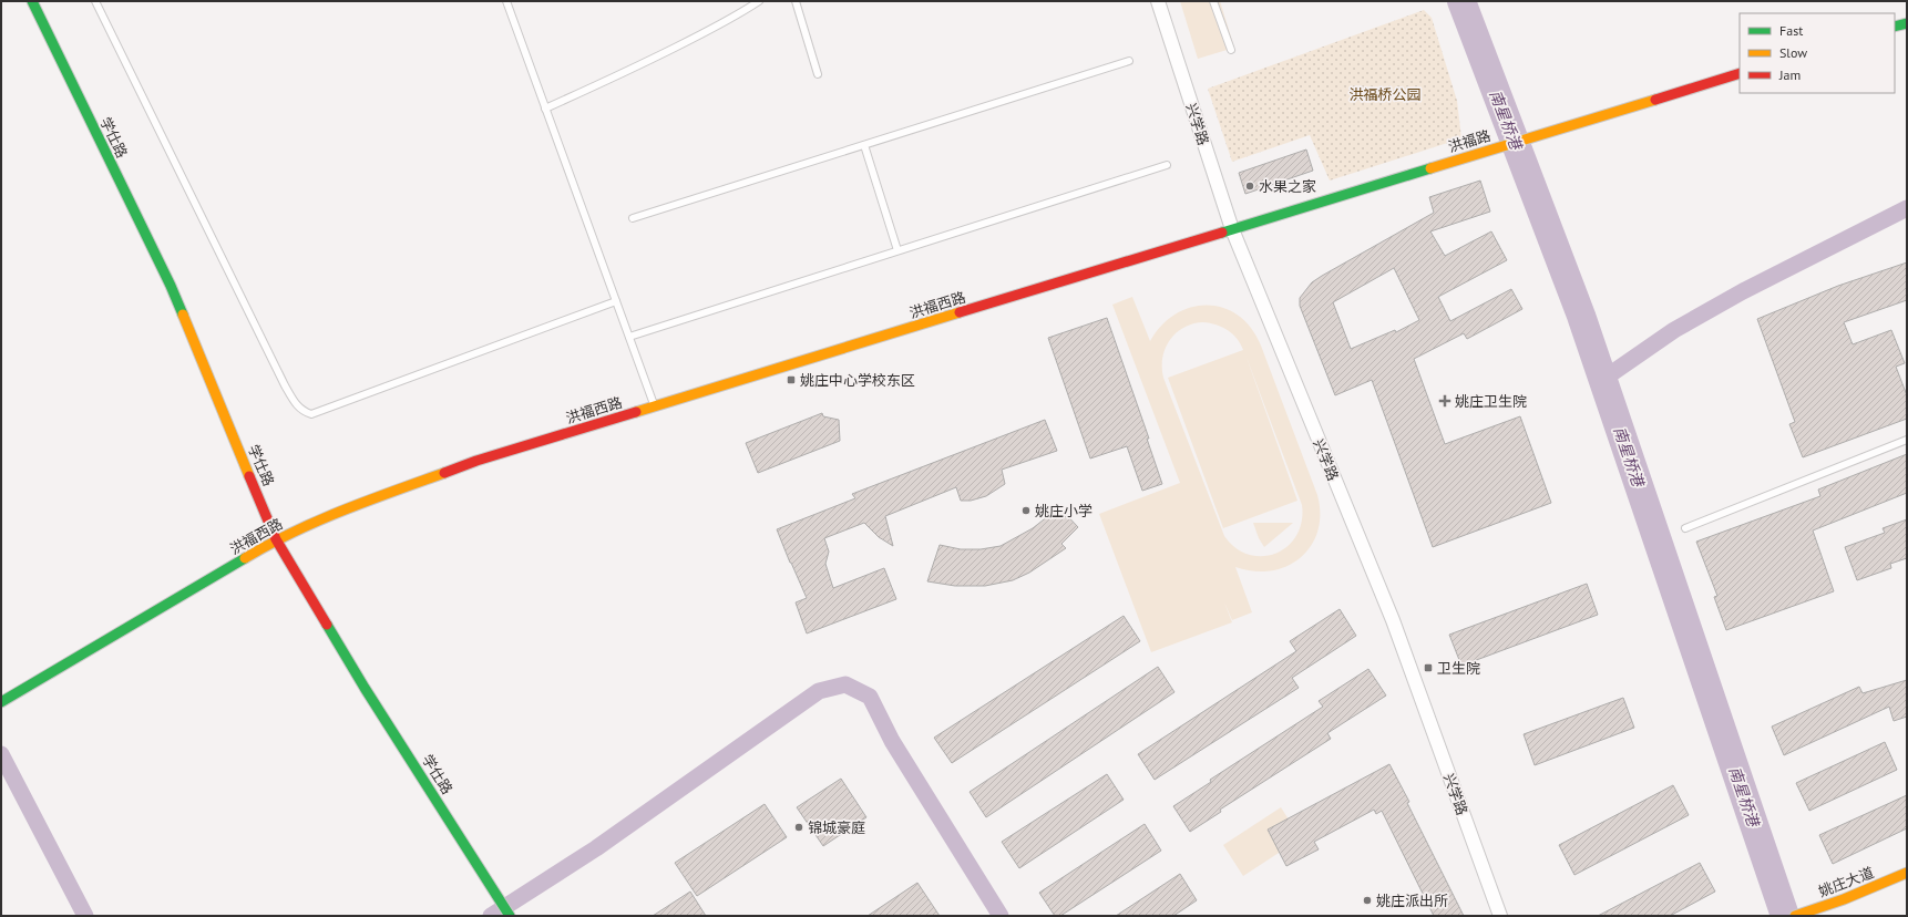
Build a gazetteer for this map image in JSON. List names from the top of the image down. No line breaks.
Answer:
{"streets":{"street":["兴学路","学仕路","洪福路","洪福西路","姚庄大道"]},"crossings":[["兴学路","洪福路"],["兴学路","洪福西路"],["学仕路","洪福西路"],["洪福路","洪福西路"]],"water":["南星桥港"],"parks":["洪福桥公园"],"places":{"other":["水果之家","姚庄小学","锦城豪庭","姚庄派出所"],"transit":["姚庄中心学校东区","卫生院"],"health":["姚庄卫生院"]},"legend":["Fast","Slow","Jam"]}
